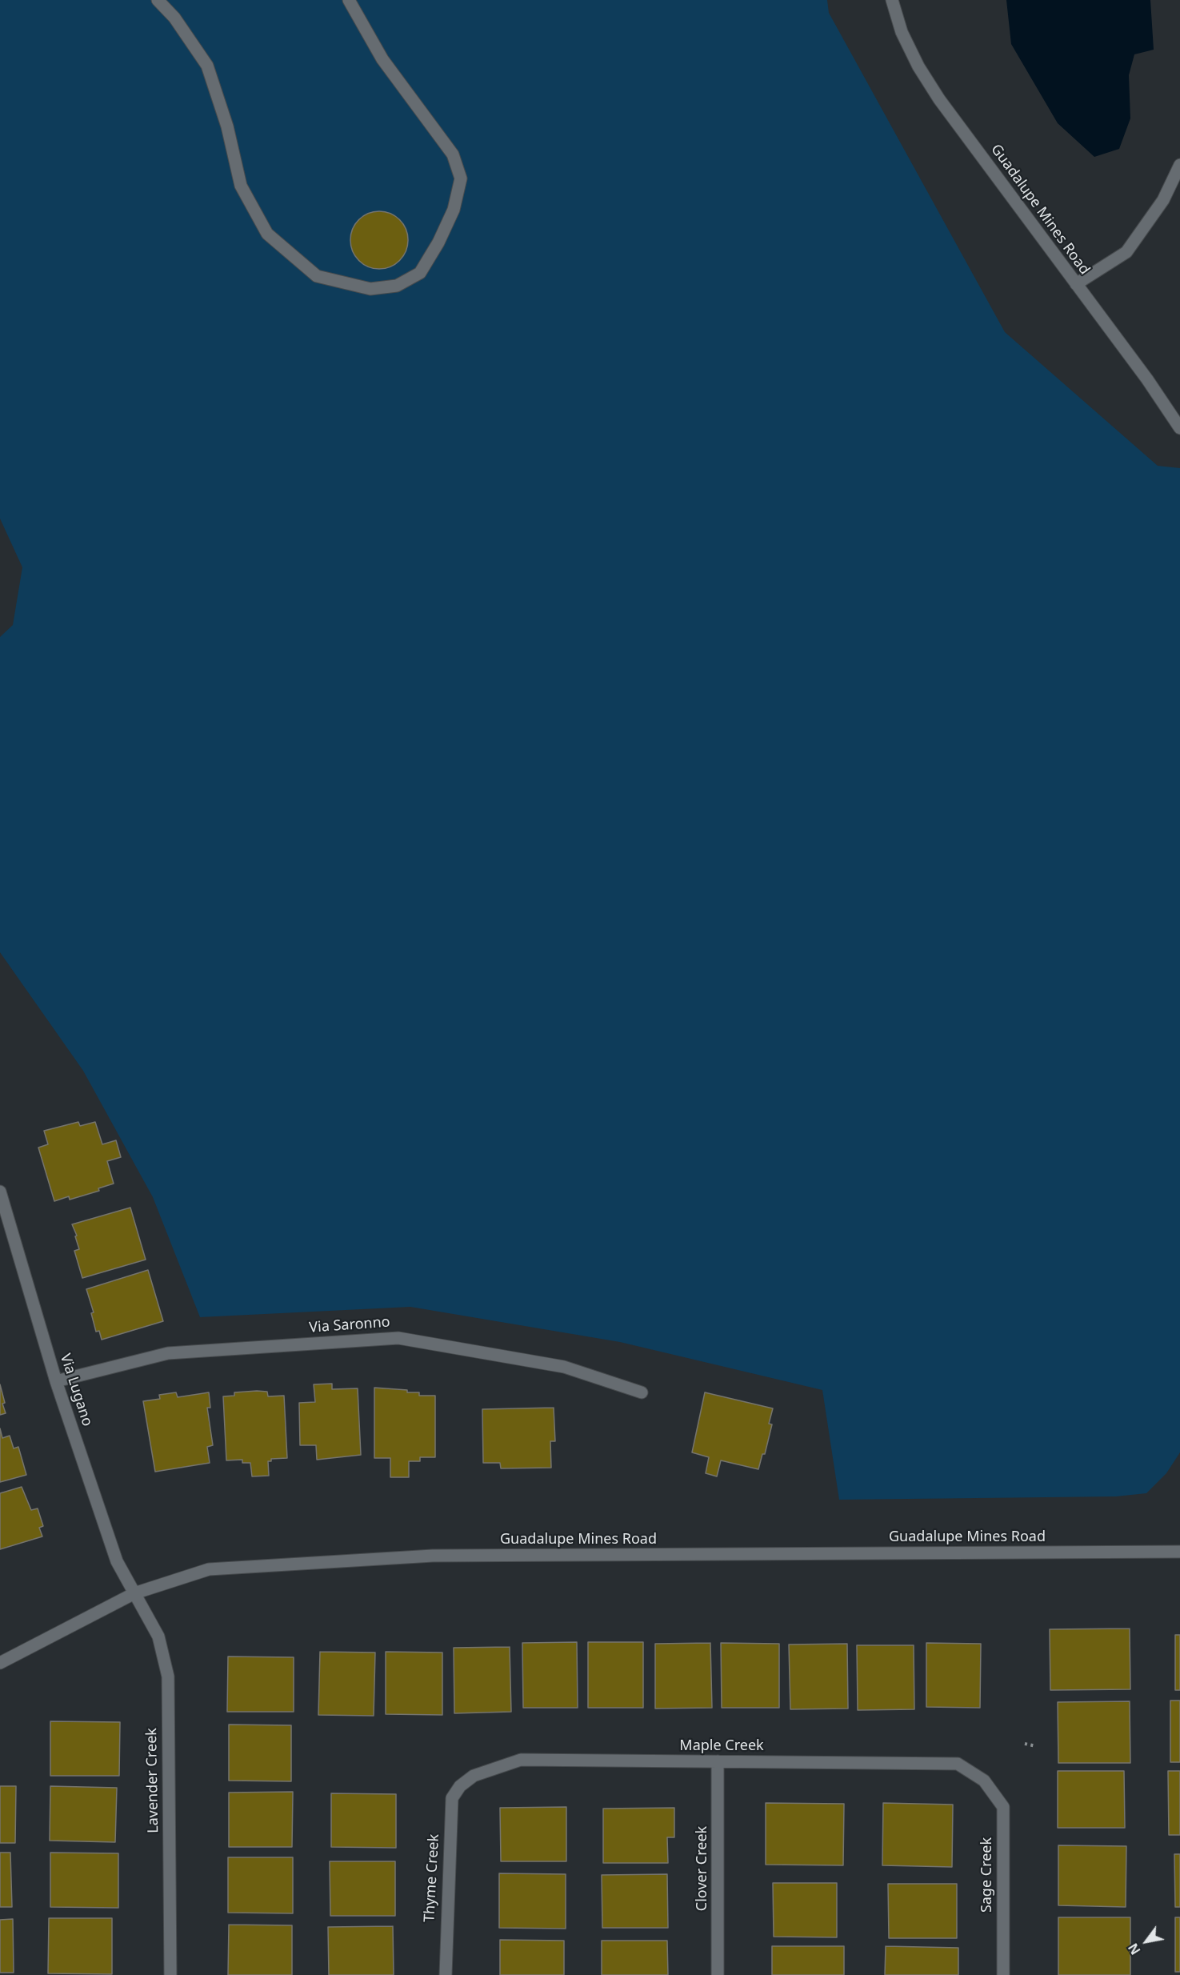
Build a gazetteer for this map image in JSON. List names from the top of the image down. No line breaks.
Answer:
{"streets":{"street":["Guadalupe Mines Road","Via Saronno","Via Lugano","Maple Creek","Lavender Creek","Clover Creek","Sage Creek","Thyme Creek"]},"crossings":[["Guadalupe Mines Road","Via Lugano"],["Guadalupe Mines Road","Lavender Creek"],["Via Saronno","Via Lugano"],["Via Lugano","Lavender Creek"],["Maple Creek","Clover Creek"],["Maple Creek","Sage Creek"],["Maple Creek","Thyme Creek"]],"north":"bottom left"}
